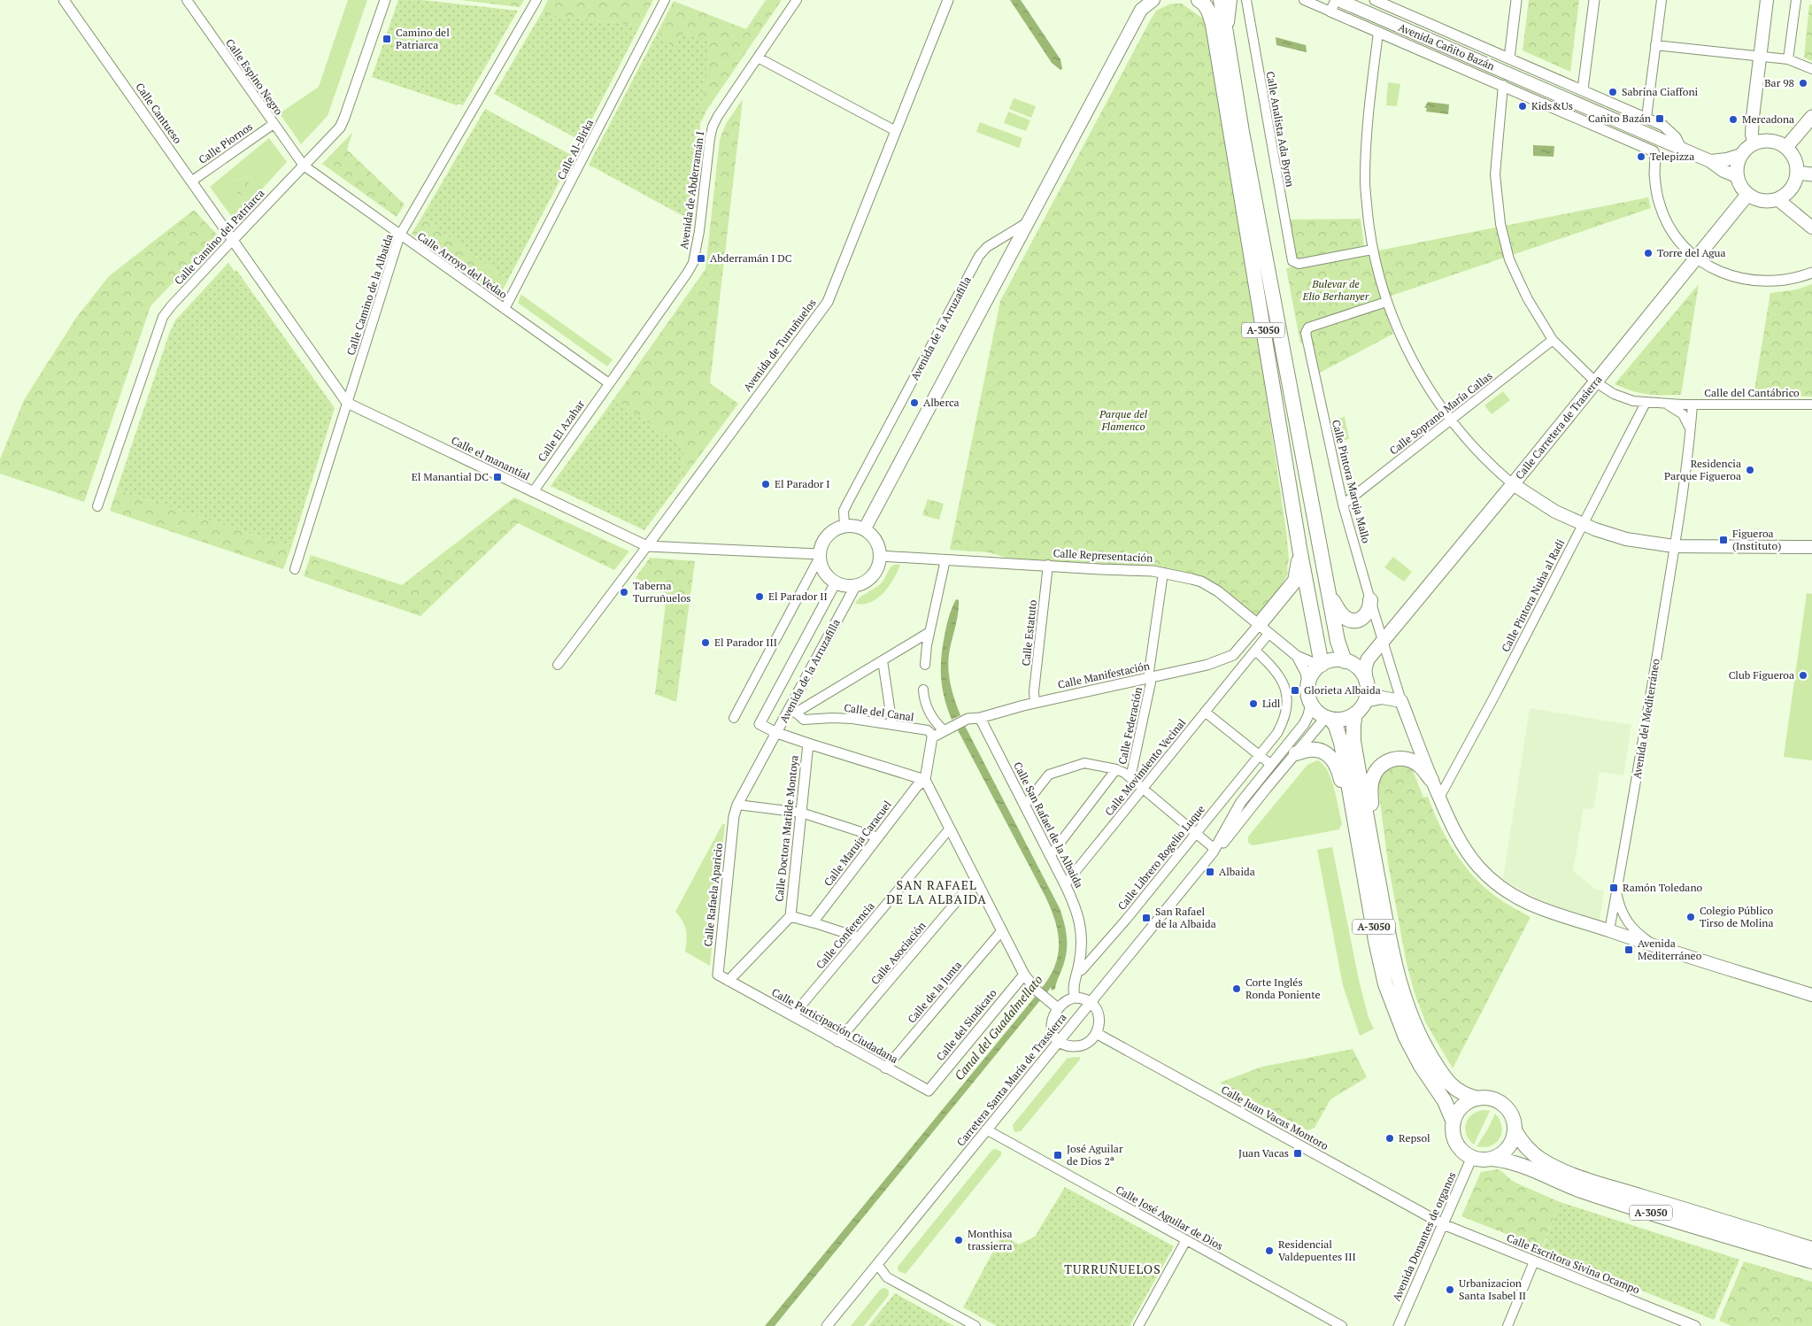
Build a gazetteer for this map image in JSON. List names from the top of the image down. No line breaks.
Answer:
{"streets":{"highway":["A-3050"],"main road":["Avenida Cañito Bazán","Avenida de la Arruzafilla","Calle Carretera de Trasierra","Avenida del Mediterráneo"],"street":["Calle Espino Negro","Calle Cantueso","Calle Analista Ada Byron","Calle Piornos","Calle Al-Birka","Avenida de Abderramán I","Calle Camino del Patriarca","Calle Arroyo del Vedao","Calle Camino de la Albaida","Avenida de Turruñuelos","Calle del Cantábrico","Calle Soprano María Callas","Calle El Azahar","Calle el manantial","Calle Pintora Maruja Mallo","Calle Representación","Calle Pintora Nuha al Radi","Calle Estatuto","Calle Manifestación","Calle del Canal","Calle Federación","Calle Movimiento Vecinal","Calle San Rafael de la Albaida","Calle Doctora Matilde Montoya","Calle Maruja Caracuel","Calle Librero Rogelio Luque","Calle Rafaela Aparicio","Calle Conferencia","Calle Asociación","Calle de la Junta","Calle del Sindicato","Calle Participación Ciudadana","Carretera Santa María de Trassierra","Calle Juan Vacas Montoro","Calle José Aguilar de Dios","Avenida Donantes de organos","Calle Escritora Sivina Ocampo"]},"crossings":[["Avenida Cañito Bazán","Calle del Cantábrico"],["Avenida Cañito Bazán","Calle Carretera de Trasierra"],["Calle Espino Negro","Calle Piornos"],["Calle Espino Negro","Calle Camino del Patriarca"],["Calle Espino Negro","Calle Arroyo del Vedao"],["Calle Cantueso","Calle Piornos"],["Calle Cantueso","Calle Camino del Patriarca"],["Calle Cantueso","Calle el manantial"],["Calle Al-Birka","Calle Arroyo del Vedao"],["Avenida de Abderramán I","Calle Arroyo del Vedao"],["Avenida de Abderramán I","Calle El Azahar"],["Calle Camino del Patriarca","Calle Arroyo del Vedao"],["Calle Camino del Patriarca","Calle el manantial"],["Calle Arroyo del Vedao","Calle Camino de la Albaida"],["Calle Arroyo del Vedao","Calle El Azahar"],["Calle Camino de la Albaida","Calle el manantial"],["Avenida de la Arruzafilla","Calle el manantial"],["Avenida de la Arruzafilla","Calle Representación"],["Avenida de la Arruzafilla","Calle del Canal"],["Avenida de la Arruzafilla","Calle Rafaela Aparicio"],["A-3050","Calle Representación"],["A-3050","Avenida Donantes de organos"],["Avenida de Turruñuelos","Calle el manantial"],["Calle del Cantábrico","Calle Soprano María Callas"],["Calle del Cantábrico","Calle Carretera de Trasierra"],["Calle del Cantábrico","Calle Pintora Nuha al Radi"],["Calle del Cantábrico","Avenida del Mediterráneo"],["Calle Soprano María Callas","Calle Pintora Maruja Mallo"],["Calle Carretera de Trasierra","Calle Pintora Maruja Mallo"],["Calle El Azahar","Calle el manantial"],["Calle el manantial","Calle Representación"],["Calle Representación","Calle Estatuto"],["Calle Representación","Calle Federación"],["Calle Representación","Calle Movimiento Vecinal"],["Calle Estatuto","Calle Manifestación"],["Calle Manifestación","Calle Federación"],["Calle Manifestación","Calle San Rafael de la Albaida"],["Calle Movimiento Vecinal","Calle San Rafael de la Albaida"],["Calle Movimiento Vecinal","Calle Librero Rogelio Luque"],["Calle San Rafael de la Albaida","Calle Librero Rogelio Luque"],["Calle Rafaela Aparicio","Calle Participación Ciudadana"],["Calle Conferencia","Calle Participación Ciudadana"],["Calle Asociación","Calle Participación Ciudadana"],["Calle de la Junta","Calle Participación Ciudadana"],["Calle del Sindicato","Calle Participación Ciudadana"],["Carretera Santa María de Trassierra","Calle José Aguilar de Dios"],["Calle Juan Vacas Montoro","Avenida Donantes de organos"],["Calle Juan Vacas Montoro","Calle Escritora Sivina Ocampo"],["Avenida Donantes de organos","Calle Escritora Sivina Ocampo"]],"districts":["SAN RAFAEL DE LA ALBAIDA","TURRUÑUELOS"],"water":["Canal del Guadalmellato"],"parks":["Bulevar de Elio Berhanyer","Parque del Flamenco"],"places":{"transit":["Camino del Patriarca","Cañito Bazán","Abderramán I DC","El Manantial DC","Figueroa (Instituto)","Glorieta Albaida","Albaida","Ramón Toledano","San Rafael de la Albaida","Avenida Mediterráneo","Juan Vacas","José Aguilar de Dios 2ª"],"other":["Bar 98","Sabrina Ciaffoni","Kids&Us","Mercadona","Telepizza","Torre del Agua","Alberca","Residencia Parque Figueroa","El Parador I","Taberna Turruñuelos","El Parador II","El Parador III","Club Figueroa","Lidl","Colegio Público Tirso de Molina","Corte Inglés Ronda Poniente","Repsol","Monthisa trassierra","Residencial Valdepuentes III","Urbanizacion Santa Isabel II"]}}
